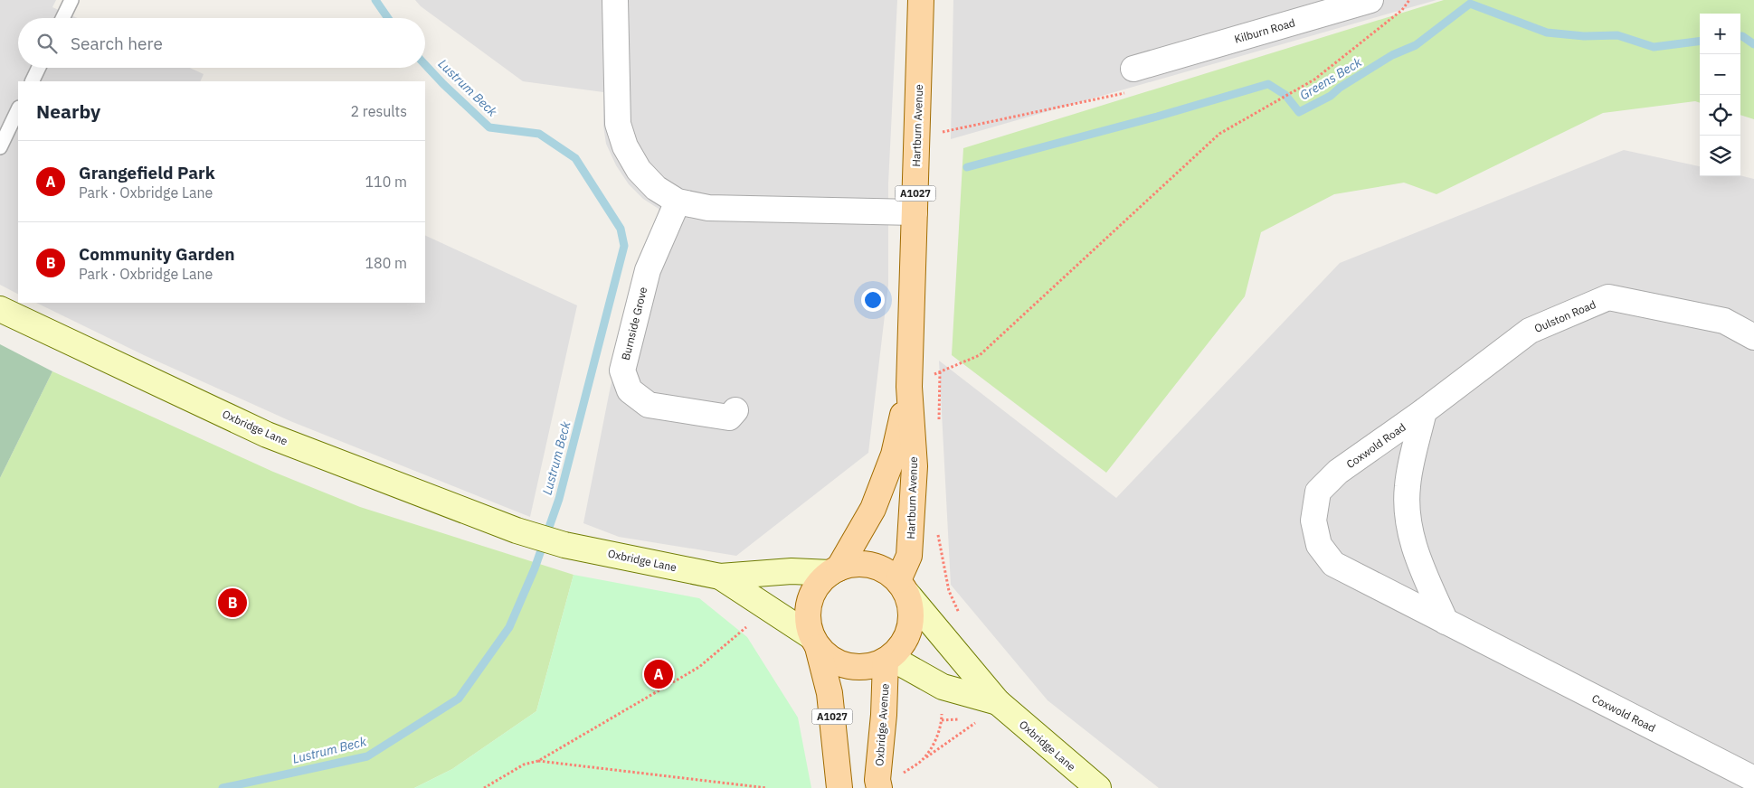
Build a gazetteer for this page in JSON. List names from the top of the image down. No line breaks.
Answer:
{"streets":{"main road":["Hartburn Avenue","A1027","Oxbridge Avenue"],"street":["Kilburn Road","Oulston Road","Burnside Grove","Oxbridge Lane","Coxwold Road"]},"crossings":[["Hartburn Avenue","A1027"],["Hartburn Avenue","Oxbridge Lane"],["Hartburn Avenue","Oxbridge Avenue"],["A1027","Oxbridge Lane"],["A1027","Oxbridge Avenue"],["Oulston Road","Coxwold Road"],["Oxbridge Lane","Oxbridge Avenue"]],"water":["Greens Beck","Lustrum Beck"],"page":{"map_buttons":["+","−"],"search":"Search here","heading":["Nearby","2 results"],"list":[{"mark":"A","name":"Grangefield Park","note":"Park · Oxbridge Lane","value":"110 m"},{"mark":"B","name":"Community Garden","note":"Park · Oxbridge Lane","value":"180 m"}],"pins":["B","A"]}}
